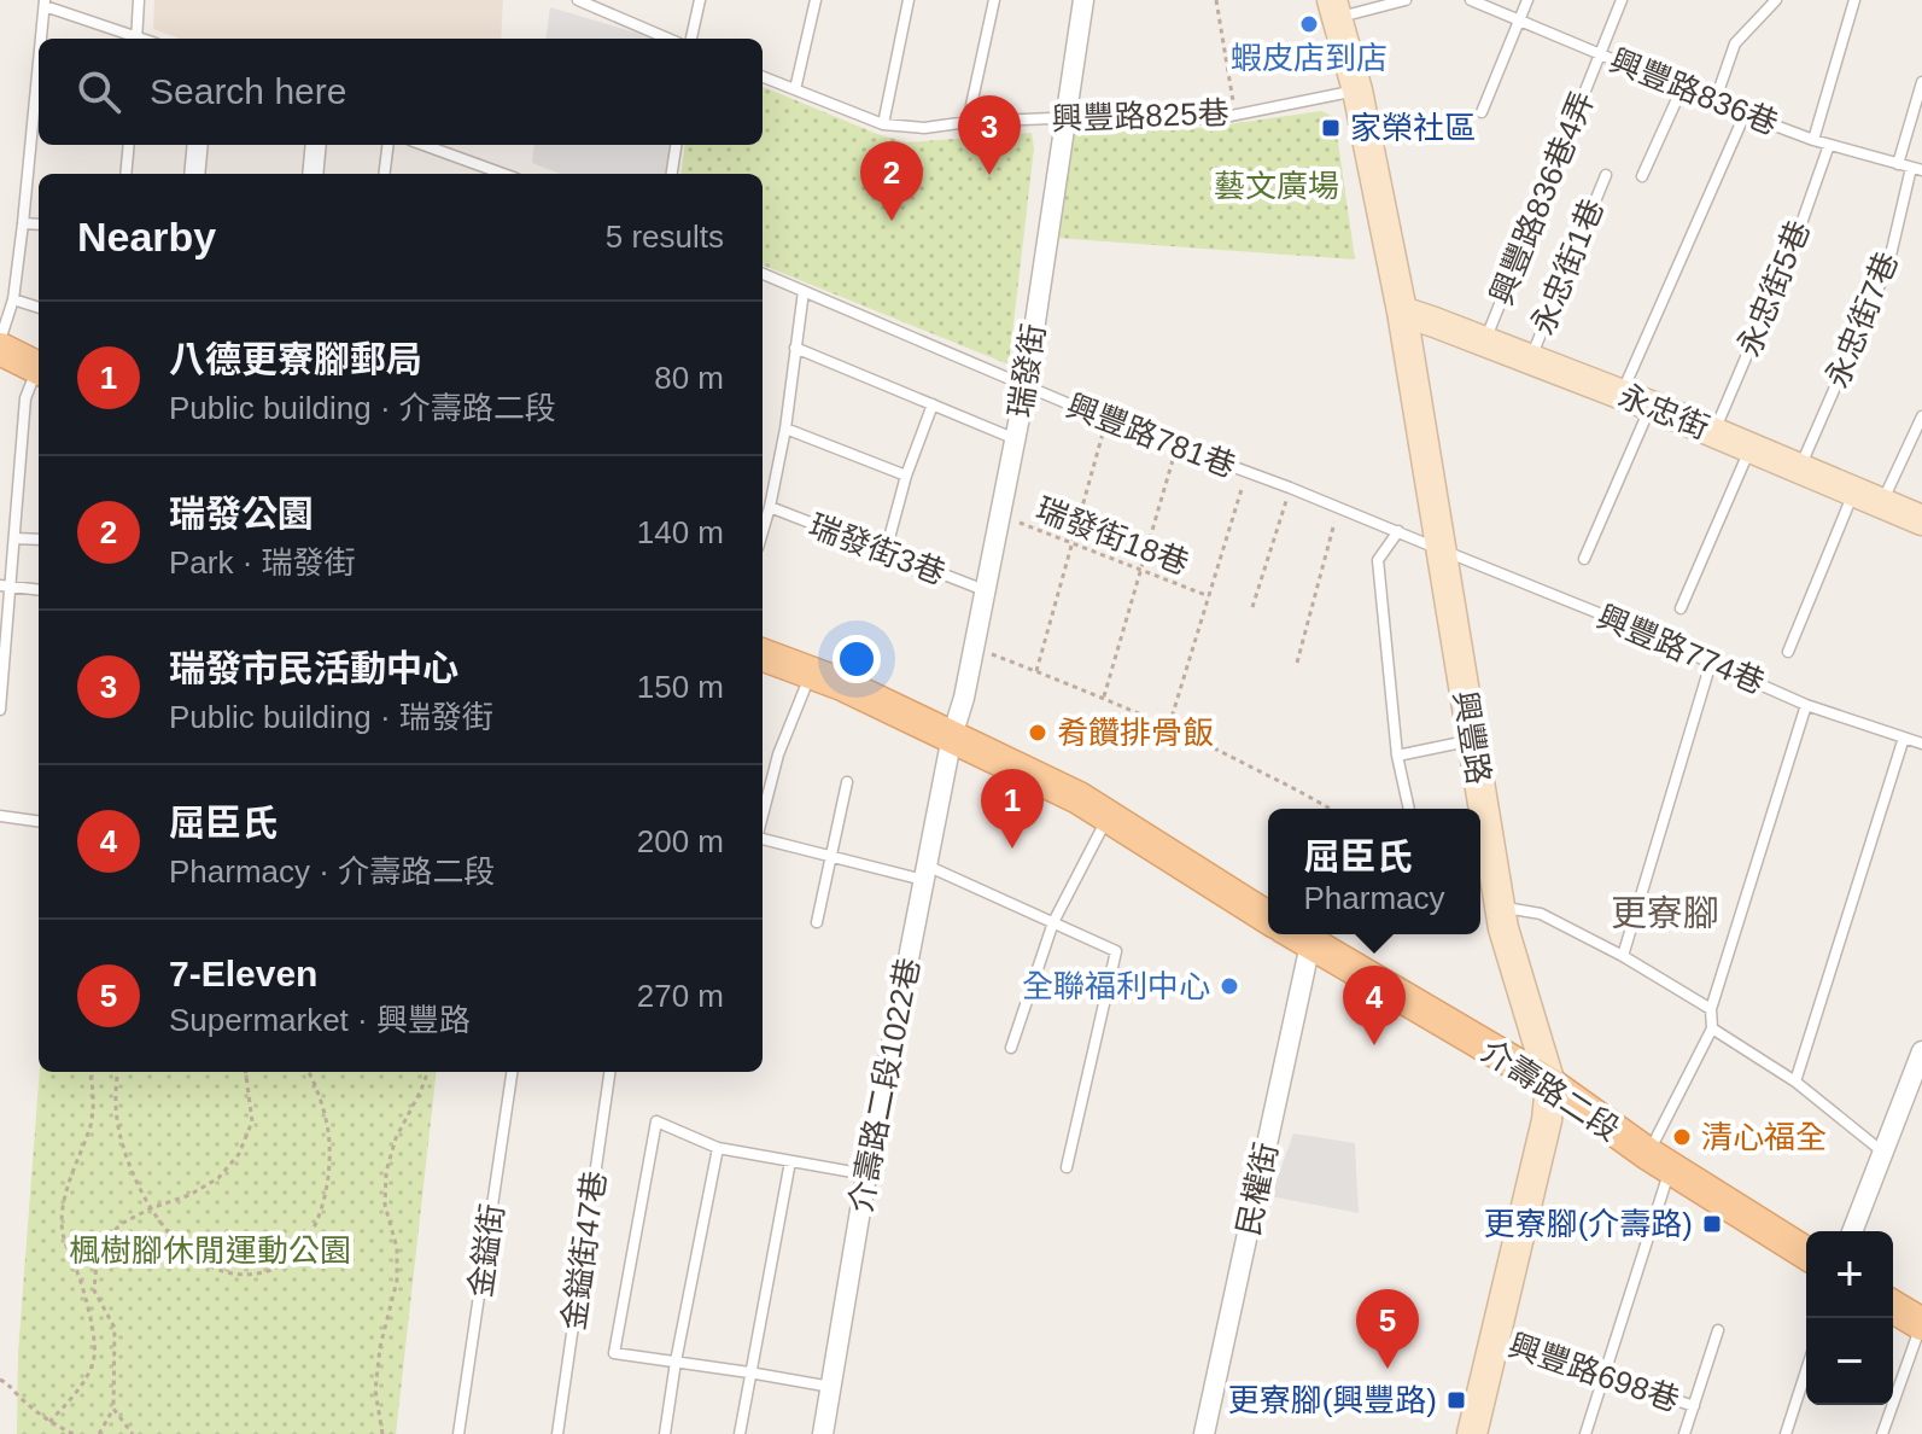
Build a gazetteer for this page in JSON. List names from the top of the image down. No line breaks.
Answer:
{"streets":{"main road":["永忠街","興豐路","介壽路二段"],"street":["瑞發街","介壽路二段1022巷","民權街"],"lane":["興豐路836巷","興豐路825巷","興豐路836巷4弄","永忠街1巷","永忠街5巷","永忠街7巷","興豐路781巷","瑞發街3巷","興豐路774巷","金鎰街","金鎰街47巷","興豐路698巷"],"path":["瑞發街18巷"]},"crossings":[["興豐路836巷","興豐路836巷4弄"],["興豐路836巷","永忠街5巷"],["興豐路836巷","永忠街7巷"],["興豐路825巷","瑞發街"],["興豐路825巷","興豐路"],["興豐路836巷4弄","永忠街"],["永忠街1巷","永忠街"],["永忠街5巷","永忠街"],["永忠街7巷","永忠街"],["瑞發街","興豐路781巷"],["瑞發街","瑞發街18巷"],["瑞發街","瑞發街3巷"],["瑞發街","介壽路二段1022巷"],["永忠街","興豐路"],["興豐路781巷","興豐路774巷"],["興豐路781巷","興豐路"],["興豐路774巷","興豐路"],["興豐路","介壽路二段"],["興豐路","興豐路698巷"],["介壽路二段","民權街"]],"districts":["更寮腳"],"parks":["藝文廣場","楓樹腳休閒運動公園"],"places":{"other":["蝦皮店到店","肴饡排骨飯","全聯福利中心","清心福全"],"transit":["家榮社區","更寮腳(介壽路)","更寮腳(興豐路)"]},"page":{"search":"Search here","pins":["3","2","1","4","5"],"heading":["Nearby","5 results"],"list":[{"mark":"1","name":"八德更寮腳郵局","note":"Public building · 介壽路二段","value":"80 m"},{"mark":"2","name":"瑞發公園","note":"Park · 瑞發街","value":"140 m"},{"mark":"3","name":"瑞發市民活動中心","note":"Public building · 瑞發街","value":"150 m"},{"mark":"4","name":"屈臣氏","note":"Pharmacy · 介壽路二段","value":"200 m"},{"mark":"5","name":"7-Eleven","note":"Supermarket · 興豐路","value":"270 m"}],"popup":["屈臣氏","Pharmacy"],"map_buttons":["+","−"]}}
